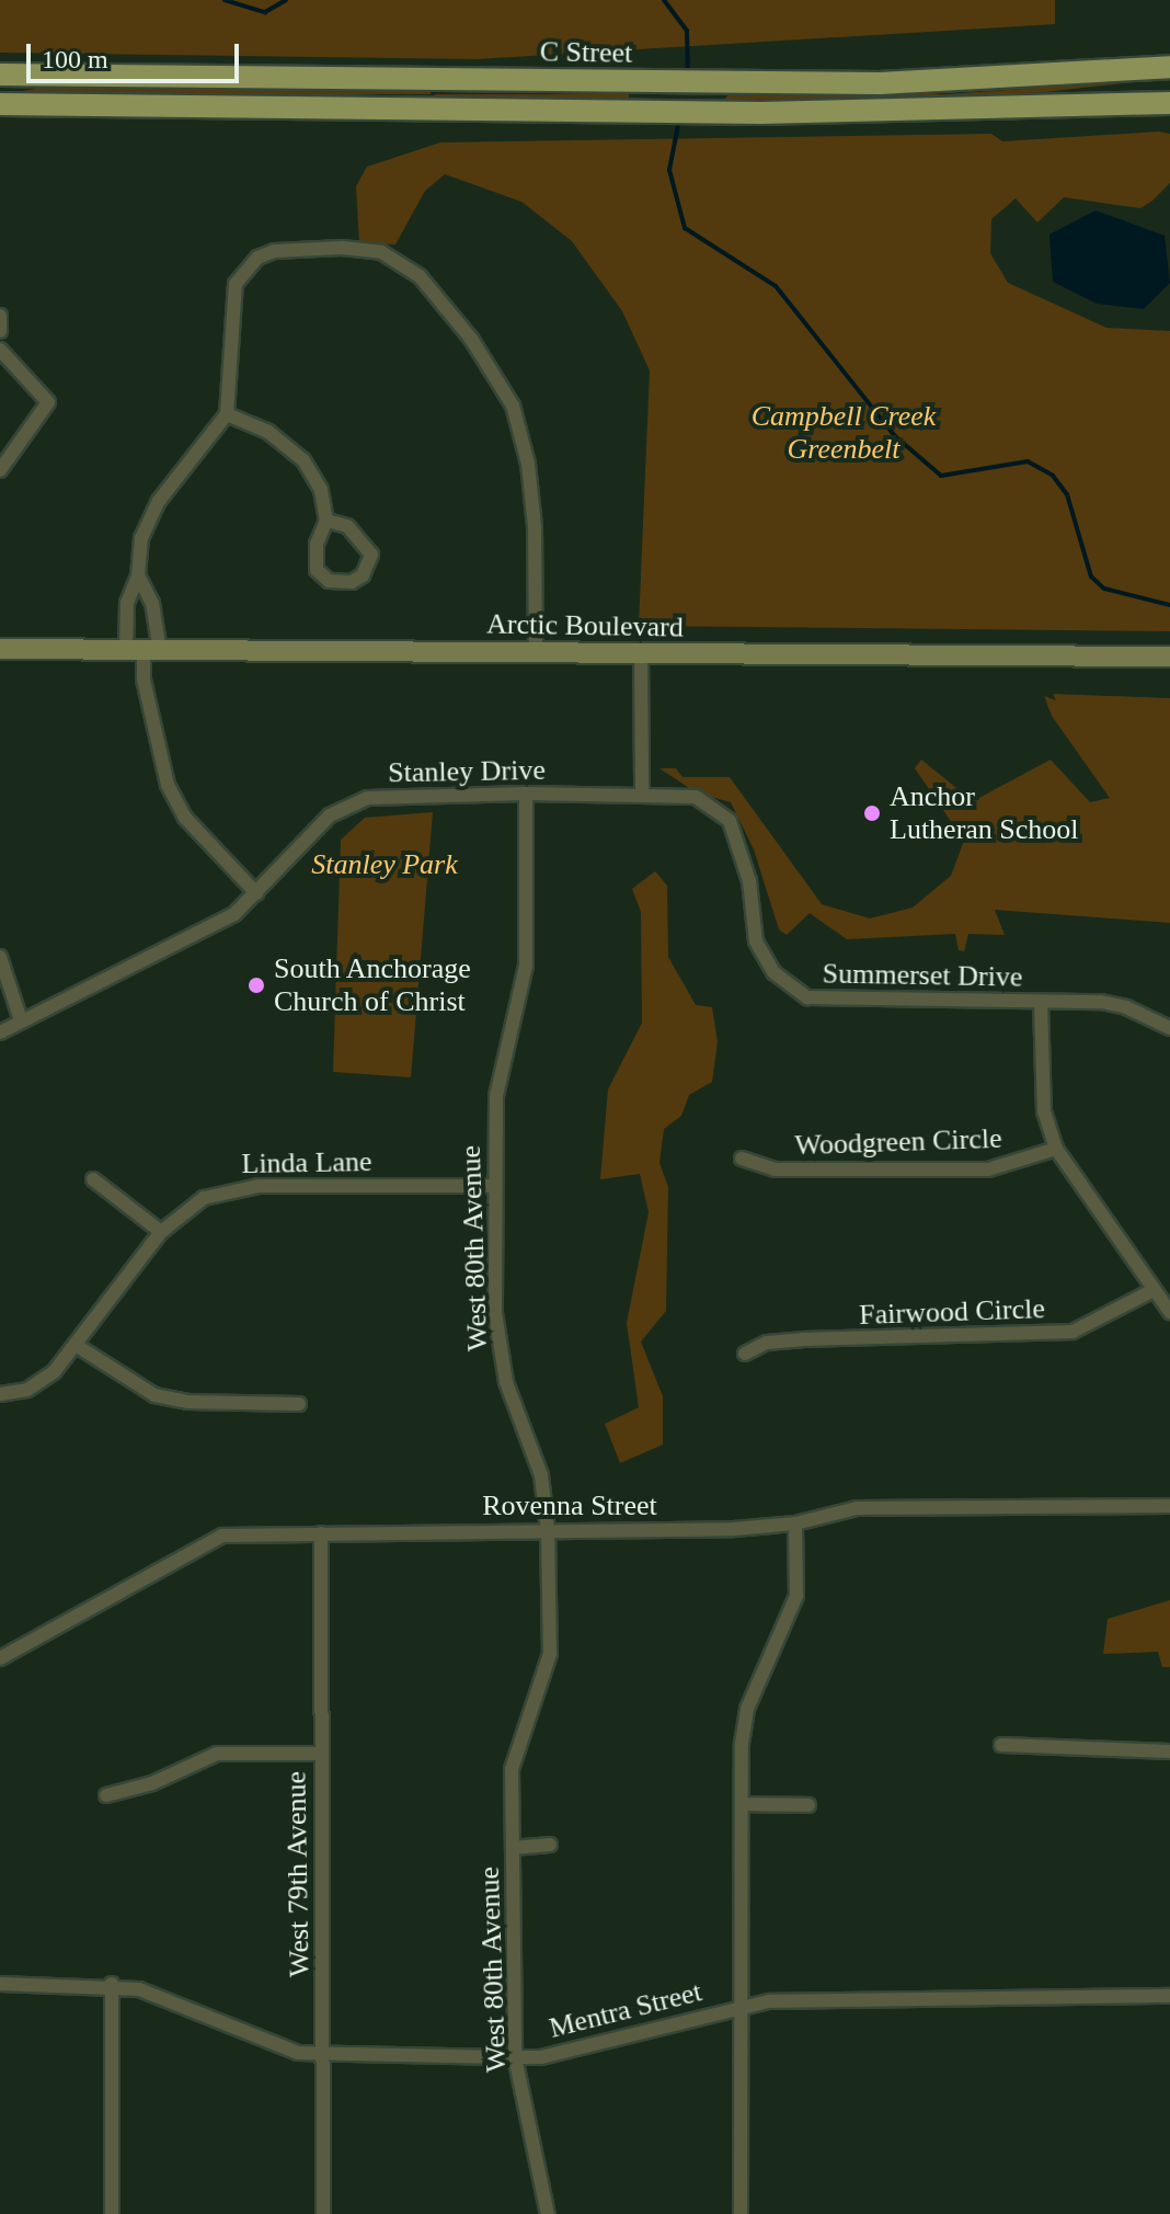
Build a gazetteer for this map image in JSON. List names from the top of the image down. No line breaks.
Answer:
{"streets":{"main road":["C Street","Arctic Boulevard"],"street":["Stanley Drive","Summerset Drive","Woodgreen Circle","Linda Lane","West 80th Avenue","Fairwood Circle","Rovenna Street","West 79th Avenue","Mentra Street"]},"crossings":[["Stanley Drive","Summerset Drive"],["Stanley Drive","West 80th Avenue"],["Linda Lane","West 80th Avenue"],["West 80th Avenue","Rovenna Street"],["West 80th Avenue","Mentra Street"],["Rovenna Street","West 79th Avenue"],["West 79th Avenue","Mentra Street"]],"parks":["Campbell Creek Greenbelt","Stanley Park"],"places":["Anchor Lutheran School","South Anchorage Church of Christ"],"scale_bar":"100 m"}
